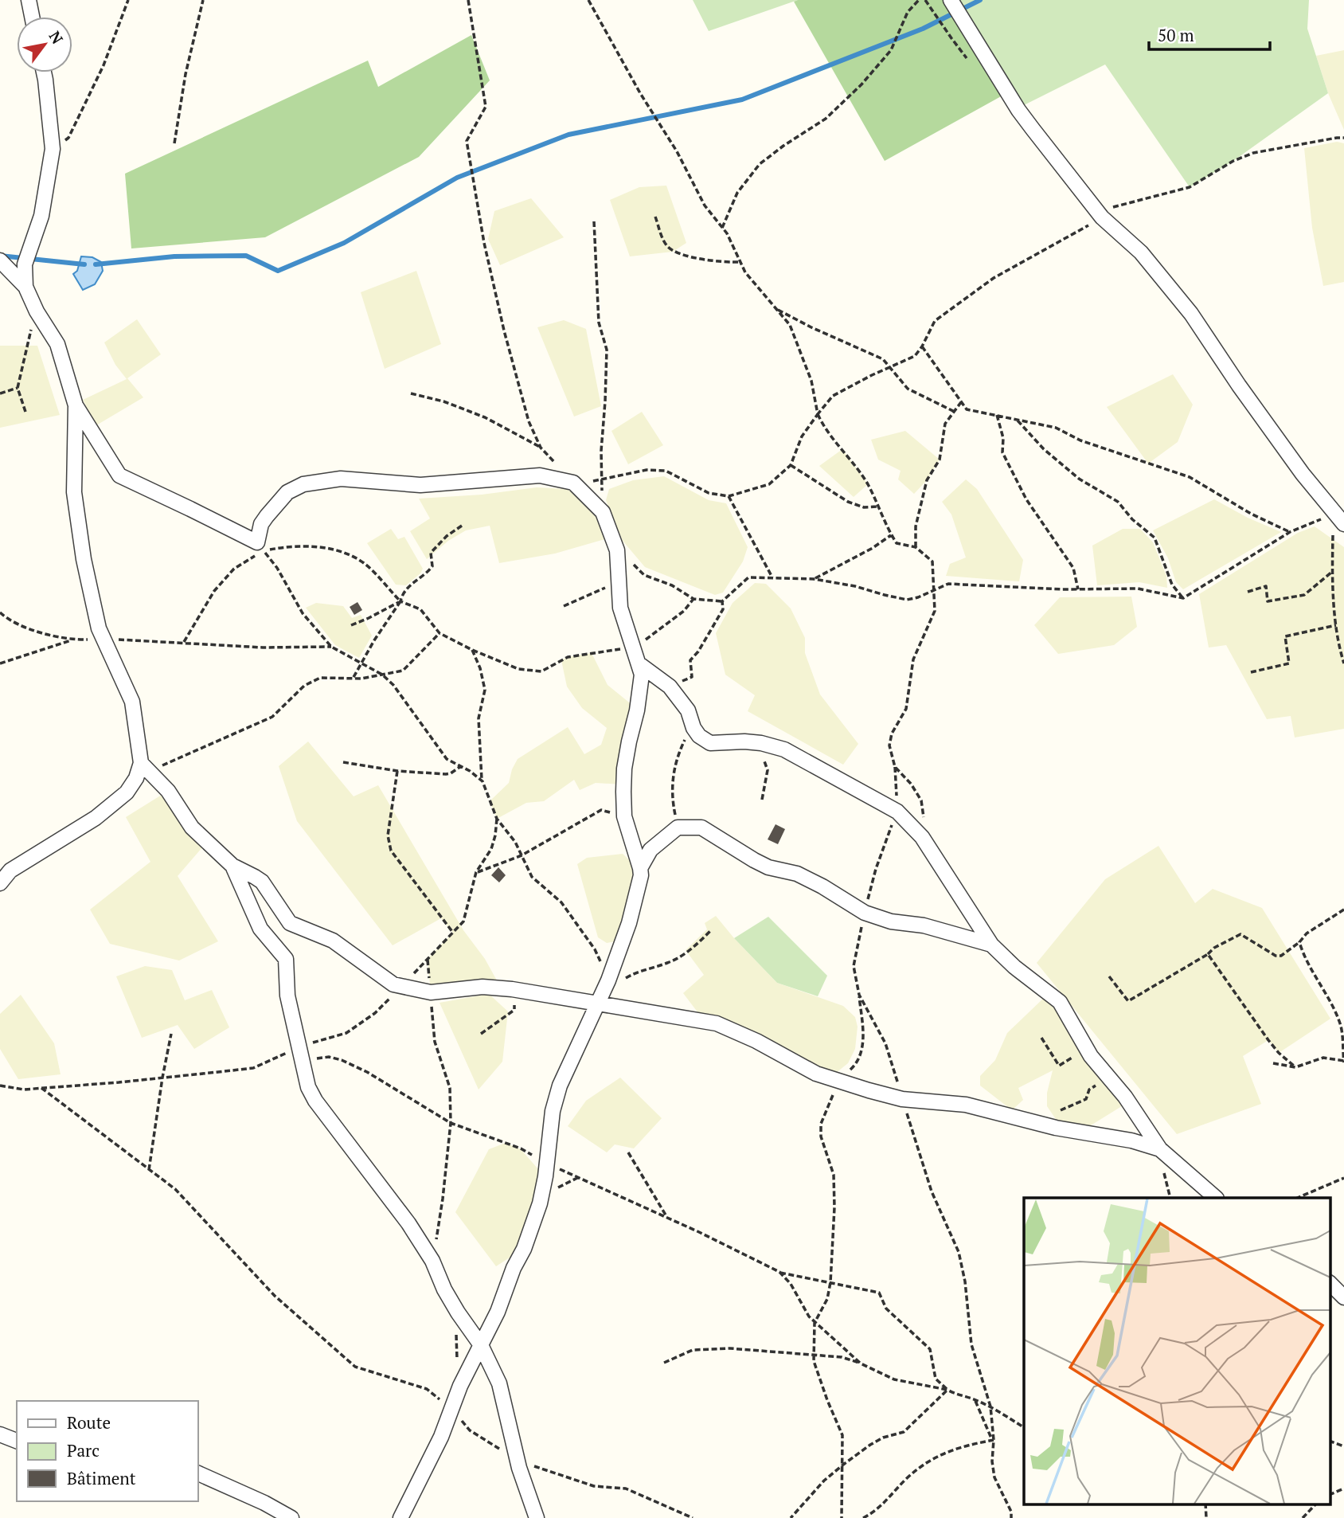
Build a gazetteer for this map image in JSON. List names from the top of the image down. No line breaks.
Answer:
{"legend":["Route","Parc","Bâtiment"],"scale_bar":"50 m","north":"top right"}
